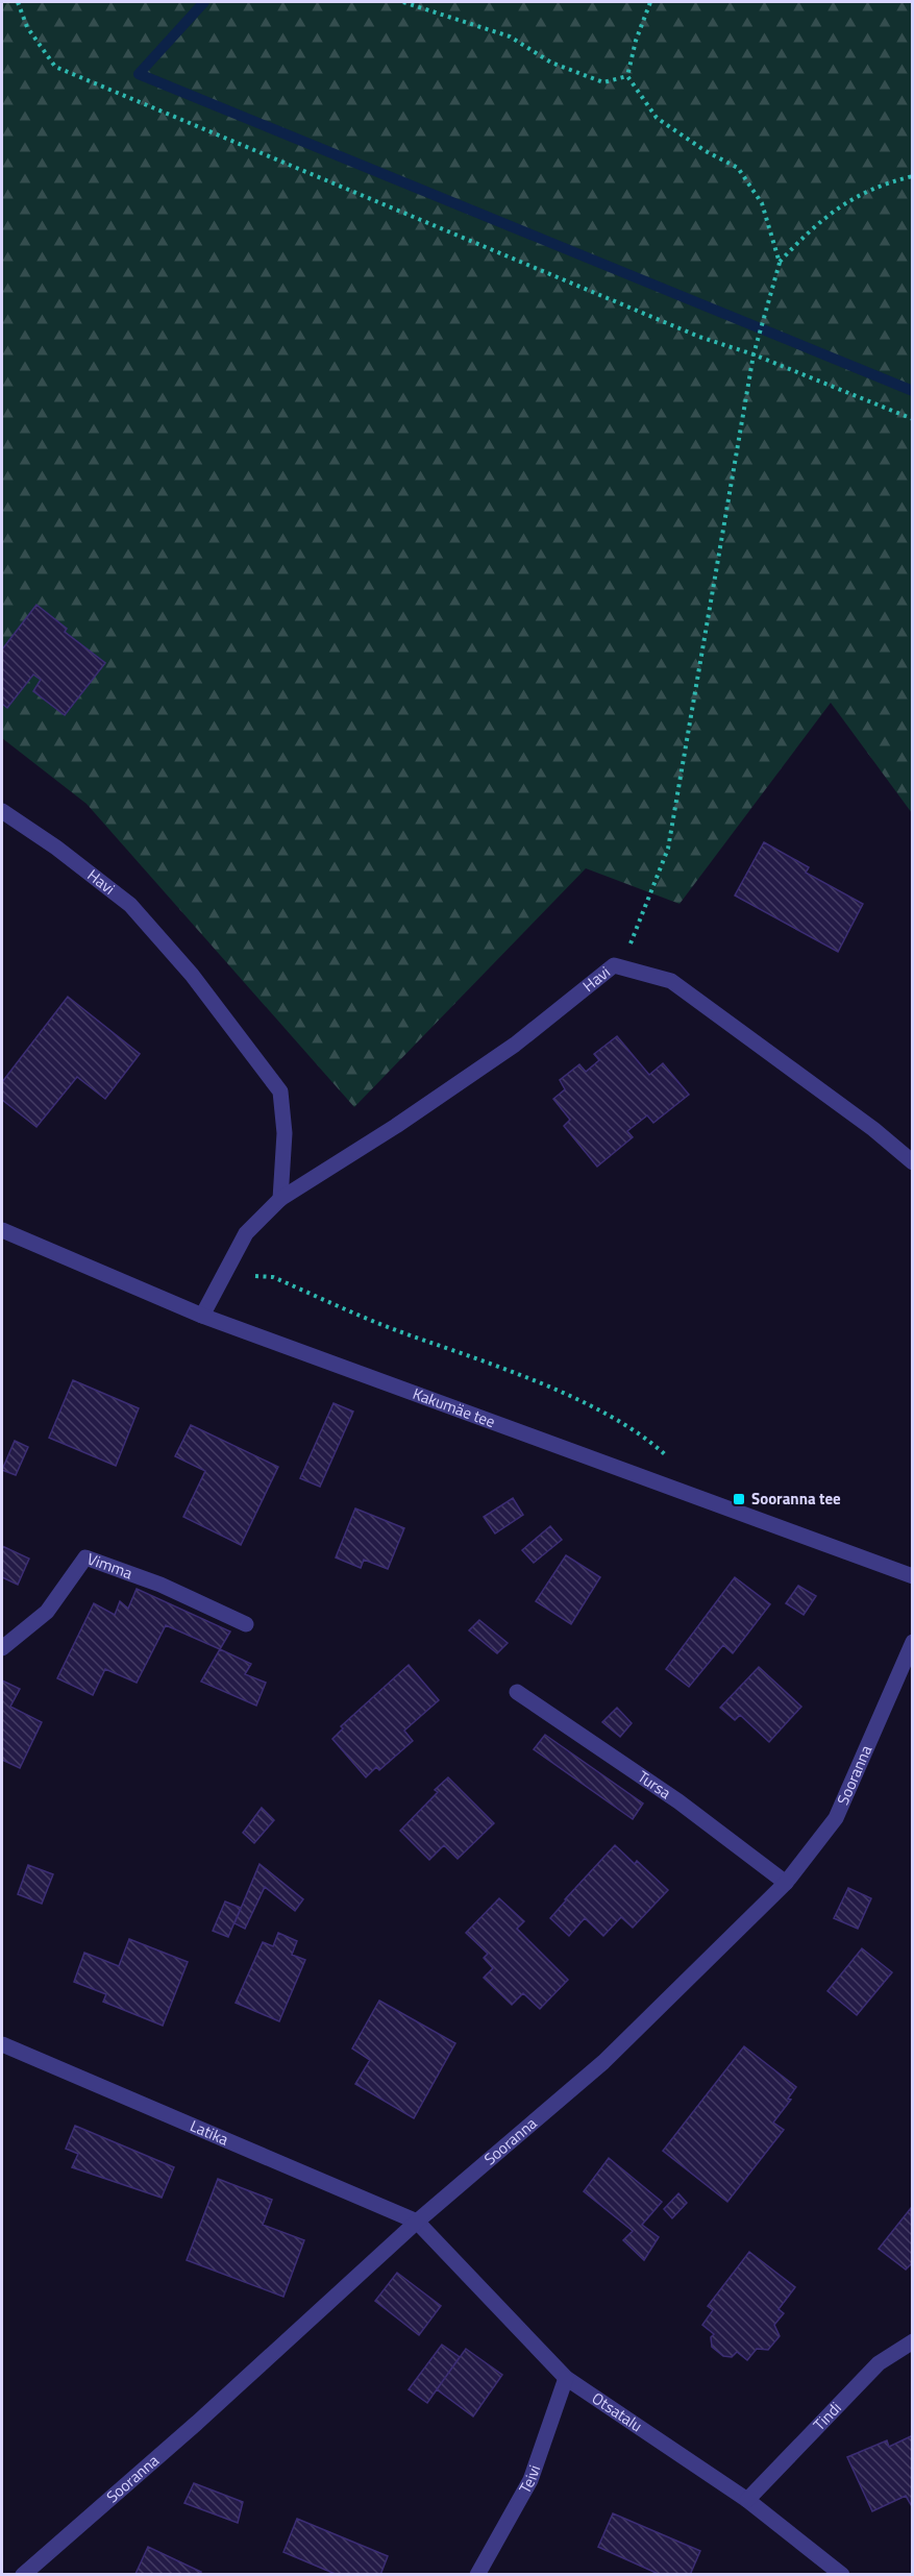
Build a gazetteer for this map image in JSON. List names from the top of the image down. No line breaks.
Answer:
{"streets":{"street":["Havi","Kakumäe tee","Vimma","Sooranna","Tursa","Latika","Otsatalu","Tindi","Teivi"]},"crossings":[["Havi","Kakumäe tee"],["Sooranna","Tursa"],["Sooranna","Latika"],["Sooranna","Otsatalu"],["Latika","Otsatalu"],["Otsatalu","Tindi"],["Otsatalu","Teivi"]],"places":{"transit":["Sooranna tee"]}}
